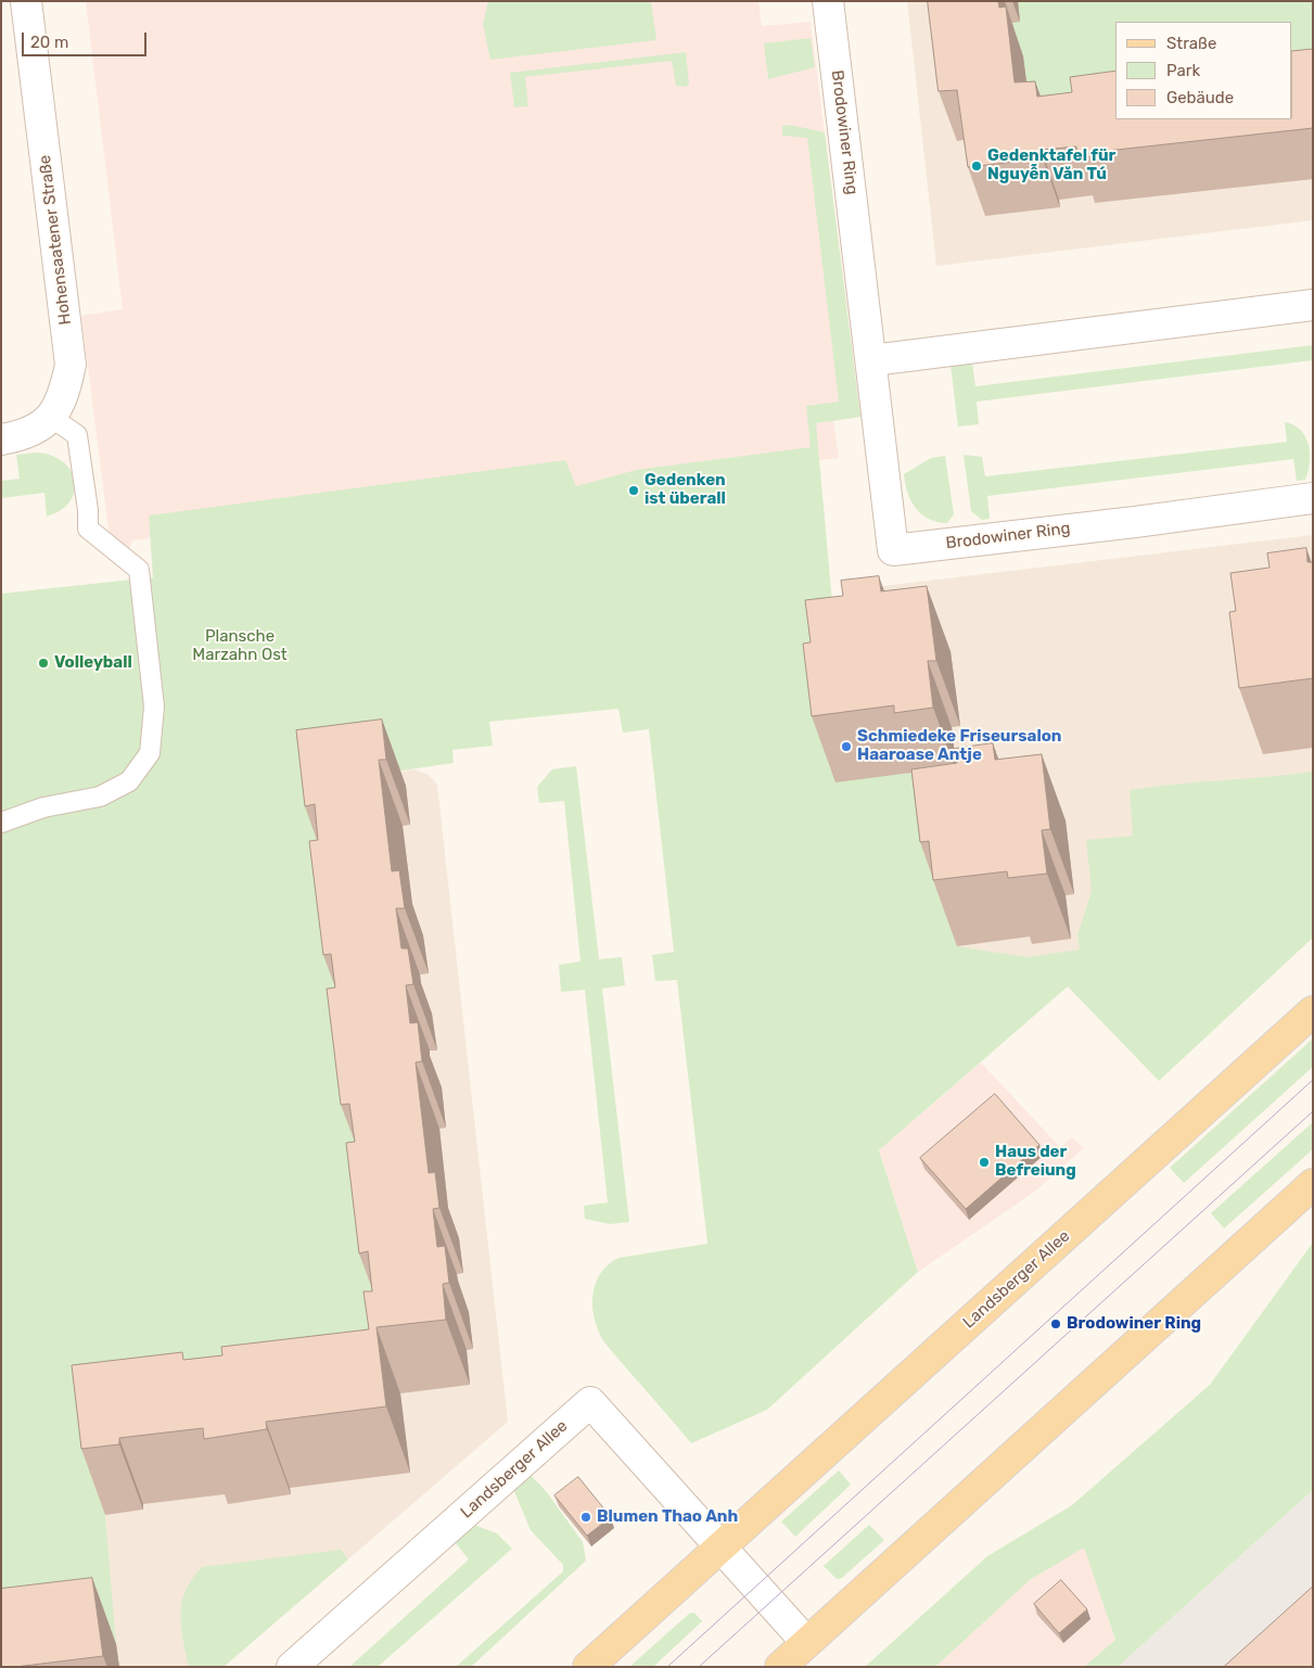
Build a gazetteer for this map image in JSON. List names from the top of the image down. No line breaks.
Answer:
{"streets":{"main road":["Landsberger Allee"],"street":["Brodowiner Ring","Hohensaatener Straße"]},"parks":["Plansche Marzahn Ost"],"places":["Gedenktafel für Nguyễn Văn Tú","Gedenken ist überall","Volleyball","Schmiedeke Friseursalon Haaroase Antje","Haus der Befreiung","Brodowiner Ring","Blumen Thao Anh"],"legend":["Straße","Park","Gebäude"],"scale_bar":"20 m"}
